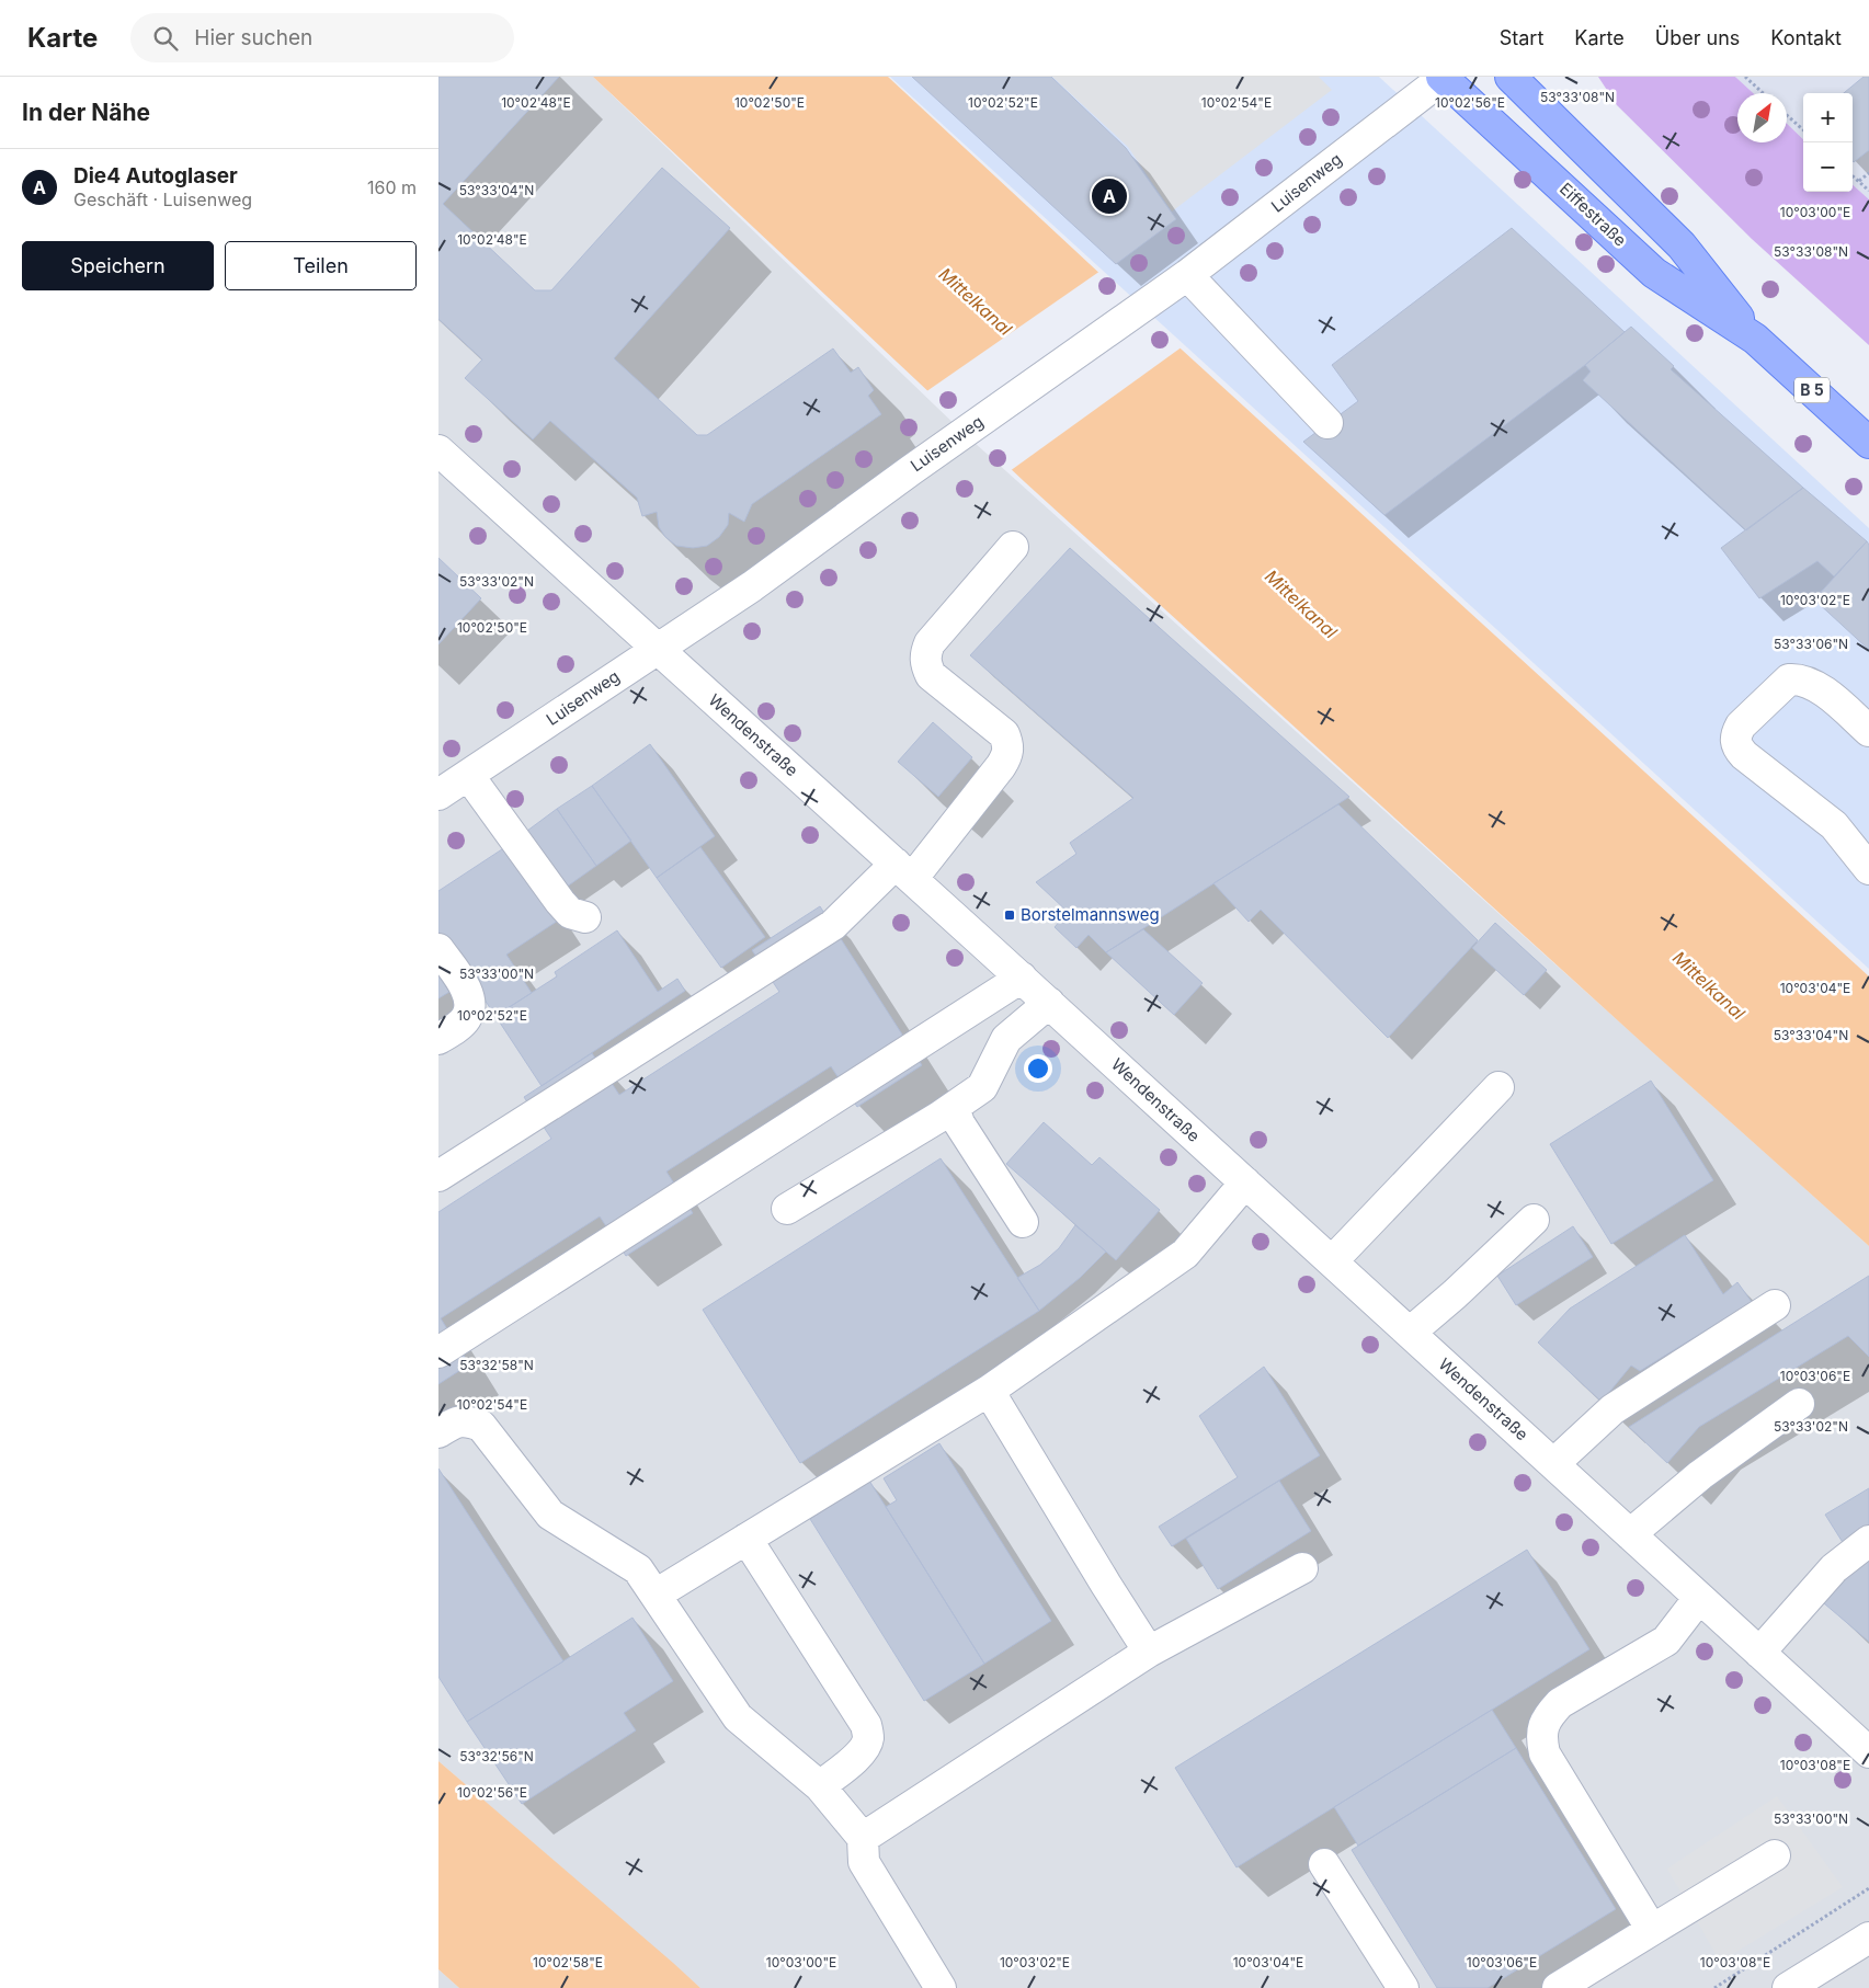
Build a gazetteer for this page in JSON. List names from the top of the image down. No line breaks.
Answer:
{"streets":{"main road":["Eiffestraße","B 5"],"street":["Luisenweg","Wendenstraße"]},"crossings":[["Luisenweg","Eiffestraße"],["Luisenweg","Wendenstraße"]],"water":["Mittelkanal"],"places":{"transit":["Borstelmannsweg"]},"north":"top right","page":{"header":"Karte","search":"Hier suchen","nav":["Start","Karte","Über uns","Kontakt"],"heading":"In der Nähe","map_buttons":["+","−"],"list":[{"mark":"A","name":"Die4 Autoglaser","note":"Geschäft · Luisenweg","value":"160 m"}],"pins":"A","buttons":["Speichern","Teilen"]},"coordinates":["53°33'08\"N","10°02'48\"E","10°02'50\"E","10°02'52\"E","10°02'54\"E","10°02'56\"E","53°33'04\"N","10°03'00\"E","53°33'02\"N","10°03'02\"E","53°33'06\"N","53°33'00\"N","10°03'04\"E","53°32'58\"N","10°03'06\"E","53°32'56\"N","10°03'08\"E","10°02'58\"E"]}
